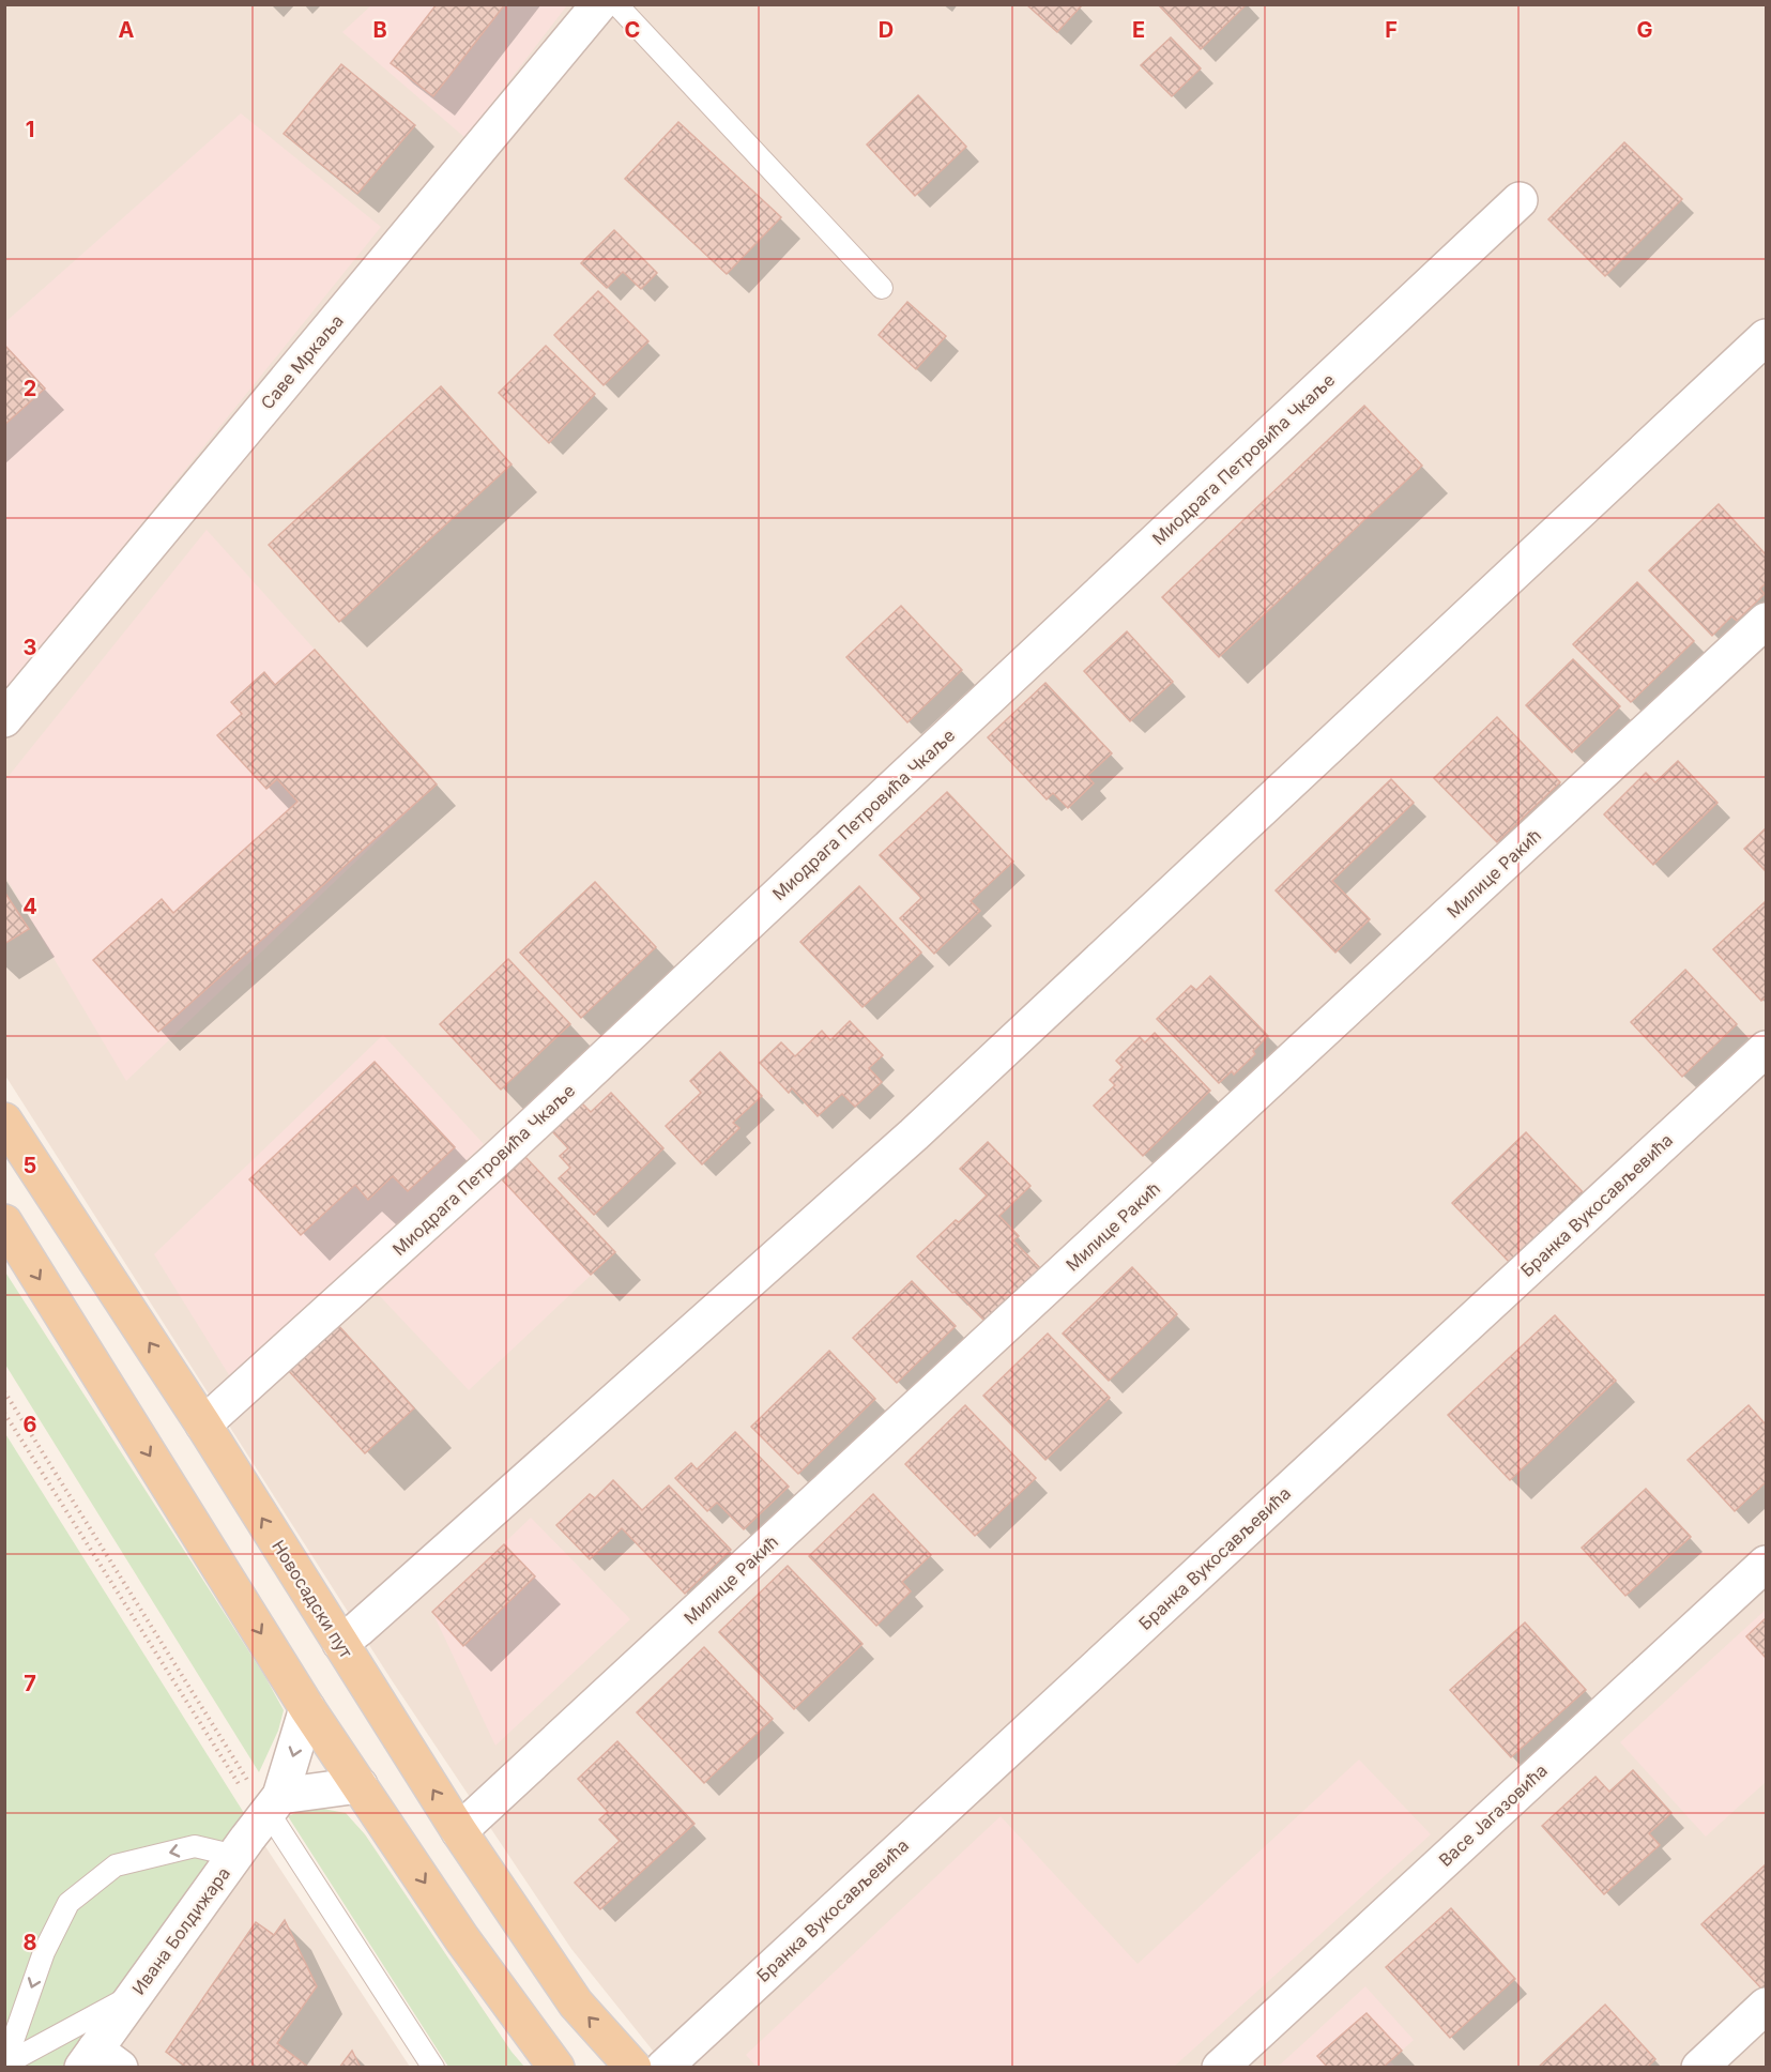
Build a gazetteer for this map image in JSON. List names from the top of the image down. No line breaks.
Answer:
{"streets":{"main road":["Новосадски пут"],"street":["Саве Мркаља","Миодрага Петровића Чкаље","Милице Ракић","Бранка Вукосављевића","Васе Јагазовића","Ивана Болдижара"]},"crossings":[["Миодрага Петровића Чкаље","Новосадски пут"],["Милице Ракић","Новосадски пут"]],"grid":{"columns":["A","B","C","D","E","F","G"],"rows":["1","2","3","4","5","6","7","8"]}}
